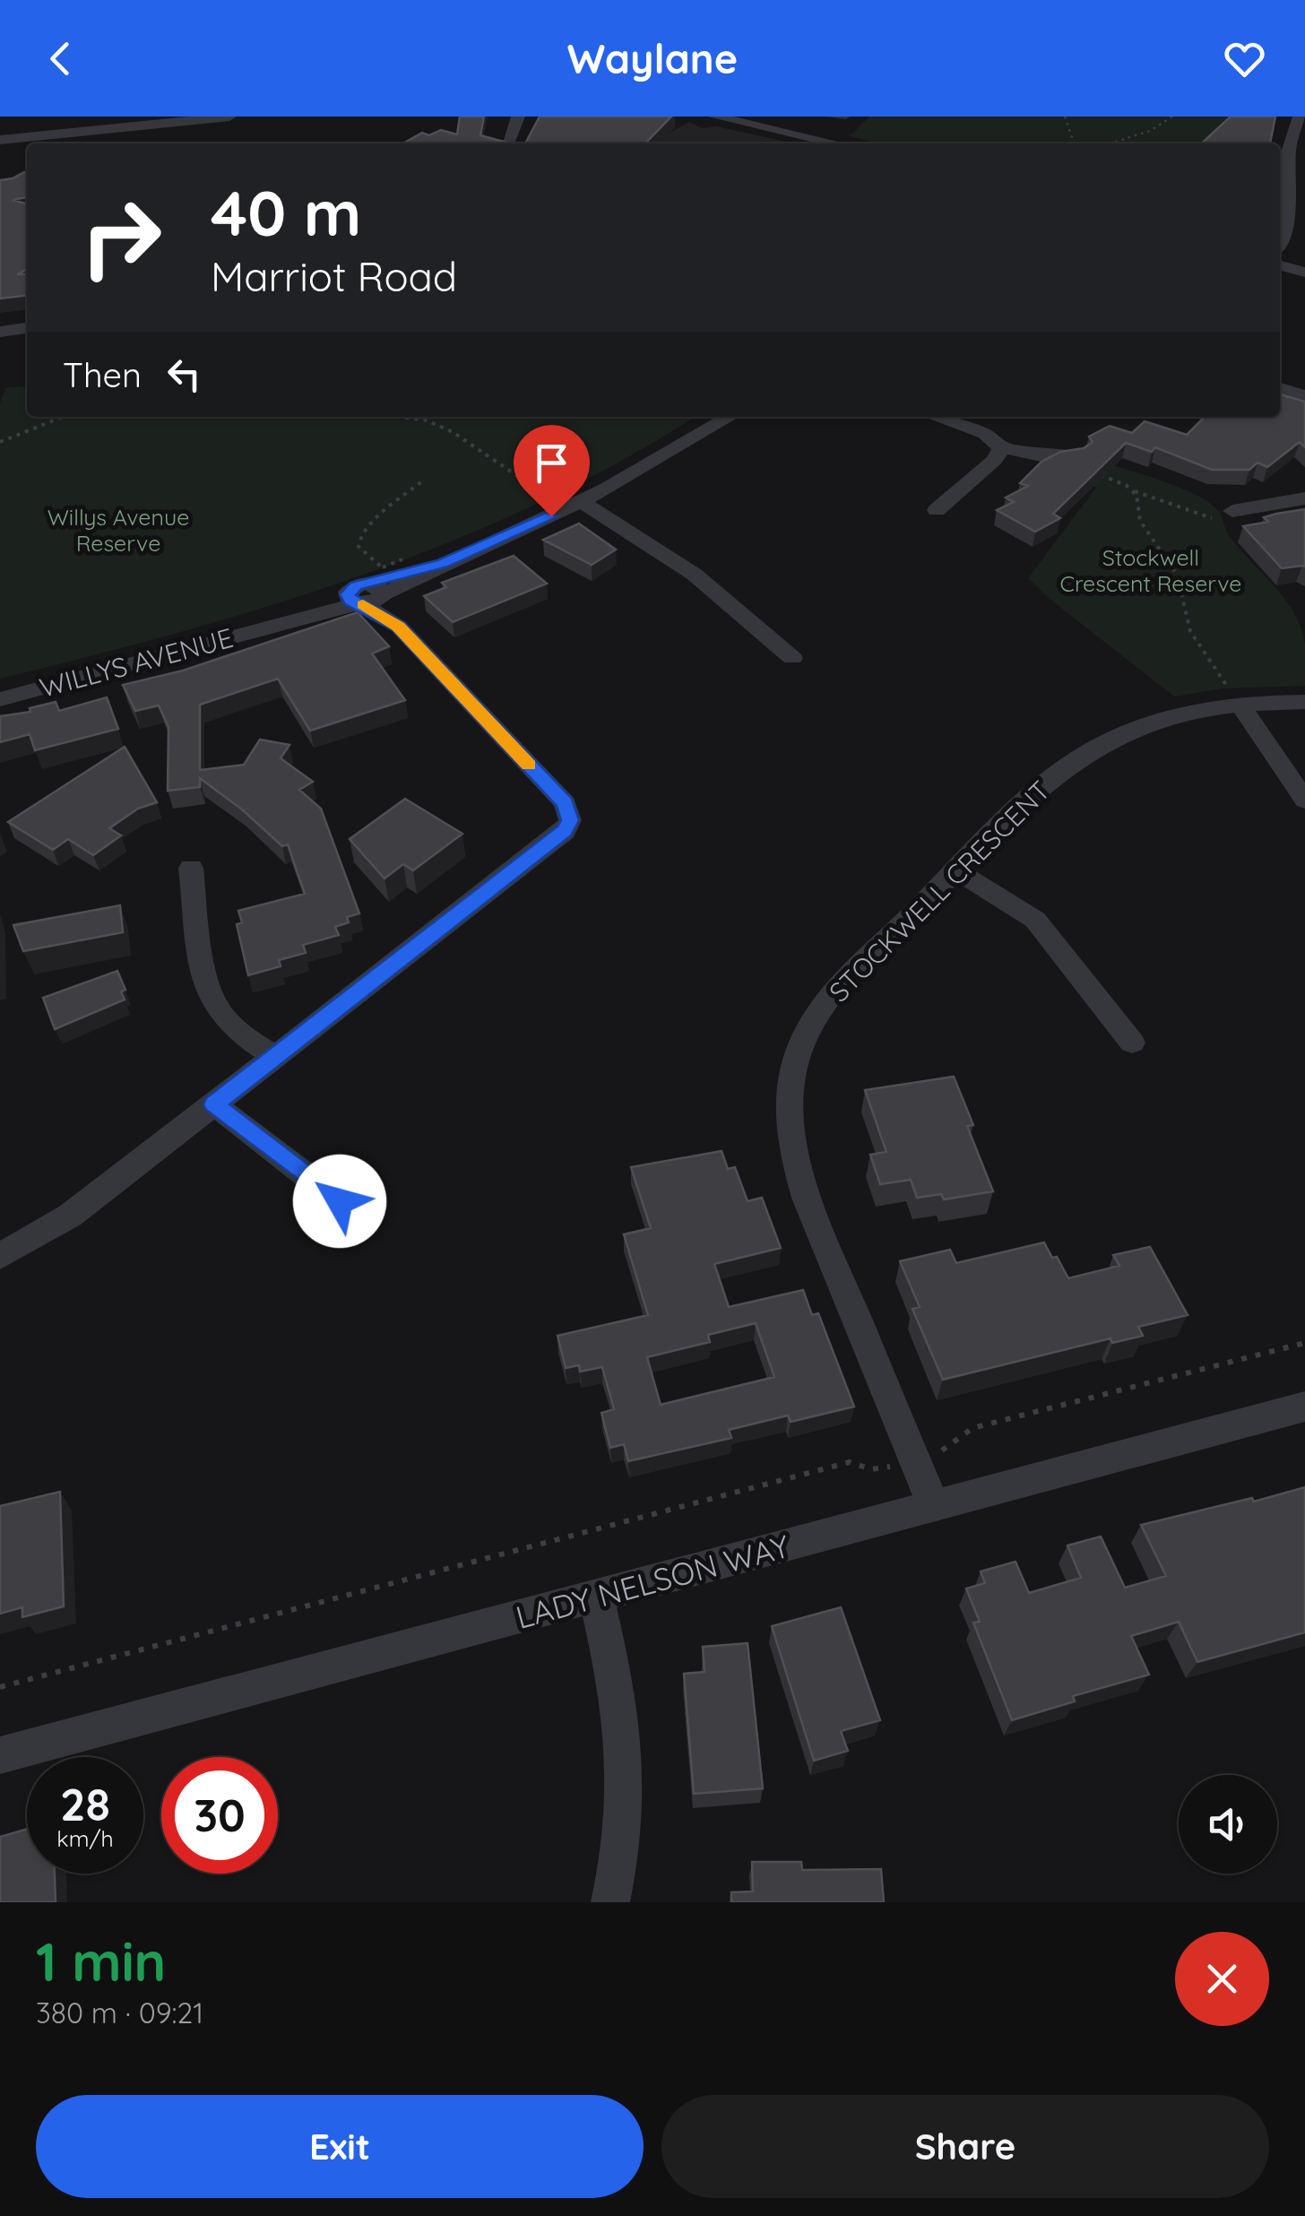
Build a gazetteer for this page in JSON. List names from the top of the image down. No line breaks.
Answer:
{"streets":{"street":["WILLYS AVENUE","STOCKWELL CRESCENT","LADY NELSON WAY"]},"crossings":[["STOCKWELL CRESCENT","LADY NELSON WAY"]],"parks":["Willys Avenue Reserve","Stockwell Crescent Reserve"],"page":{"header":"Waylane","turn":["40 m","Marriot Road"],"then":"Then","speed":"28 km/h","limit":"30","heading":["1 min","380 m · 09:21"],"buttons":["Exit","Share"]}}
